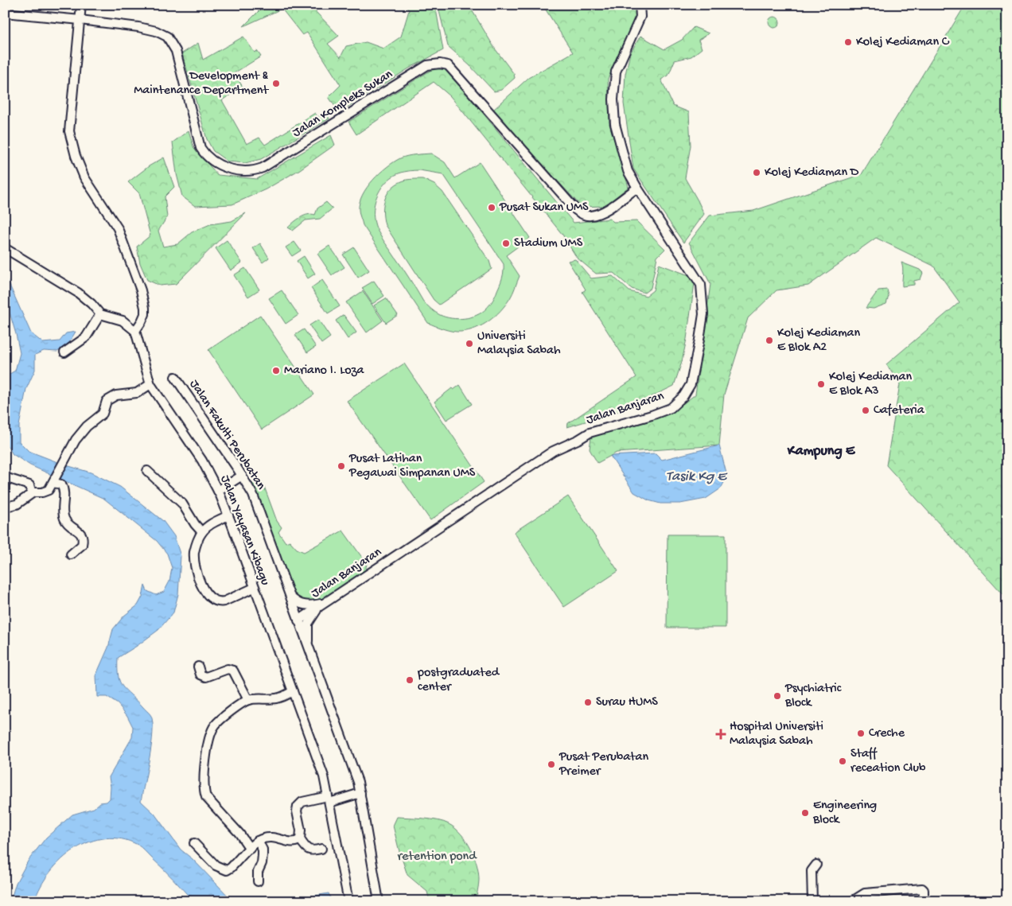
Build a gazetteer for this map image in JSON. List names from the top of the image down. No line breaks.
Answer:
{"streets":{"street":["Jalan Kompleks Sukan","Jalan Banjaran","Jalan Fakulti Perubatan","Jalan Yayasan Kibagu"]},"crossings":[["Jalan Kompleks Sukan","Jalan Banjaran"],["Jalan Banjaran","Jalan Fakulti Perubatan"]],"districts":["Kampung E"],"water":["Tasik Kg E"],"parks":["retention pond"],"places":{"other":["Kolej Kediaman C","Development & Maintenance Department","Kolej Kediaman D","Pusat Sukan UMS","Stadium UMS","Kolej Kediaman E Blok A2","Universiti Malaysia Sabah","Mariano I. Loza","Kolej Kediaman E Blok A3","Cafeteria","Pusat Latihan Pegawai Simpanan UMS","postgraduated center","Psychiatric Block","Surau HUMS","Creche","Staff receation Club","Pusat Perubatan Preimer","Engineering Block"],"health":["Hospital Universiti Malaysia Sabah"]}}
